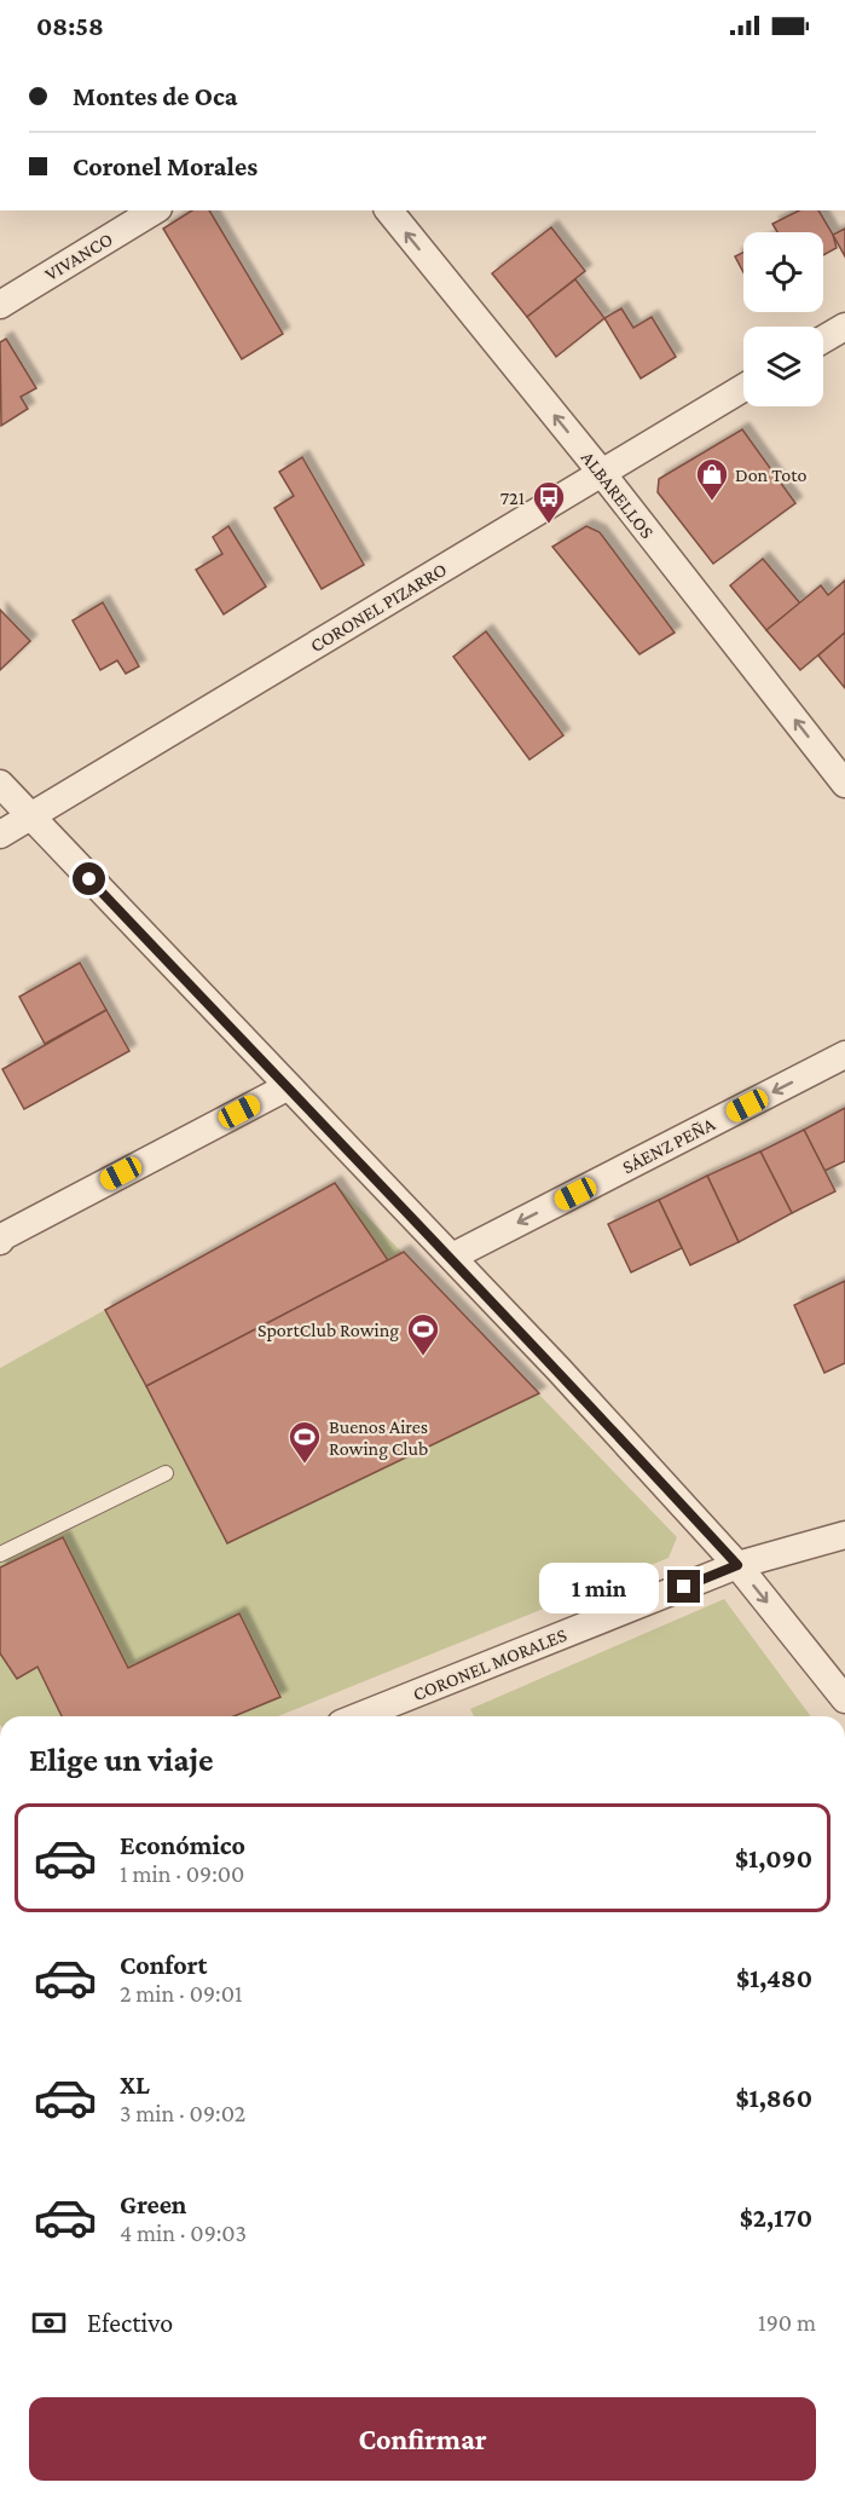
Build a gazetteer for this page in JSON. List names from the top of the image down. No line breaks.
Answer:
{"streets":{"street":["VIVANCO","ALBARELLOS","CORONEL PIZARRO","SÁENZ PEÑA","CORONEL MORALES"]},"crossings":[["ALBARELLOS","CORONEL PIZARRO"]],"one_way":["ALBARELLOS","SÁENZ PEÑA"],"places":{"shop":["Don Toto"],"bus stop":["721"],"sports":["SportClub Rowing","Buenos Aires Rowing Club"]},"page":{"status":"08:58","banner":["Montes de Oca","Coronel Morales"],"bubble":"1 min","heading":"Elige un viaje","list":[{"name":"Económico","note":"1 min · 09:00","value":"$1,090"},{"name":"Confort","note":"2 min · 09:01","value":"$1,480"},{"name":"XL","note":"3 min · 09:02","value":"$1,860"},{"name":"Green","note":"4 min · 09:03","value":"$2,170"}],"pay":["Efectivo","190 m"],"buttons":"Confirmar"}}
